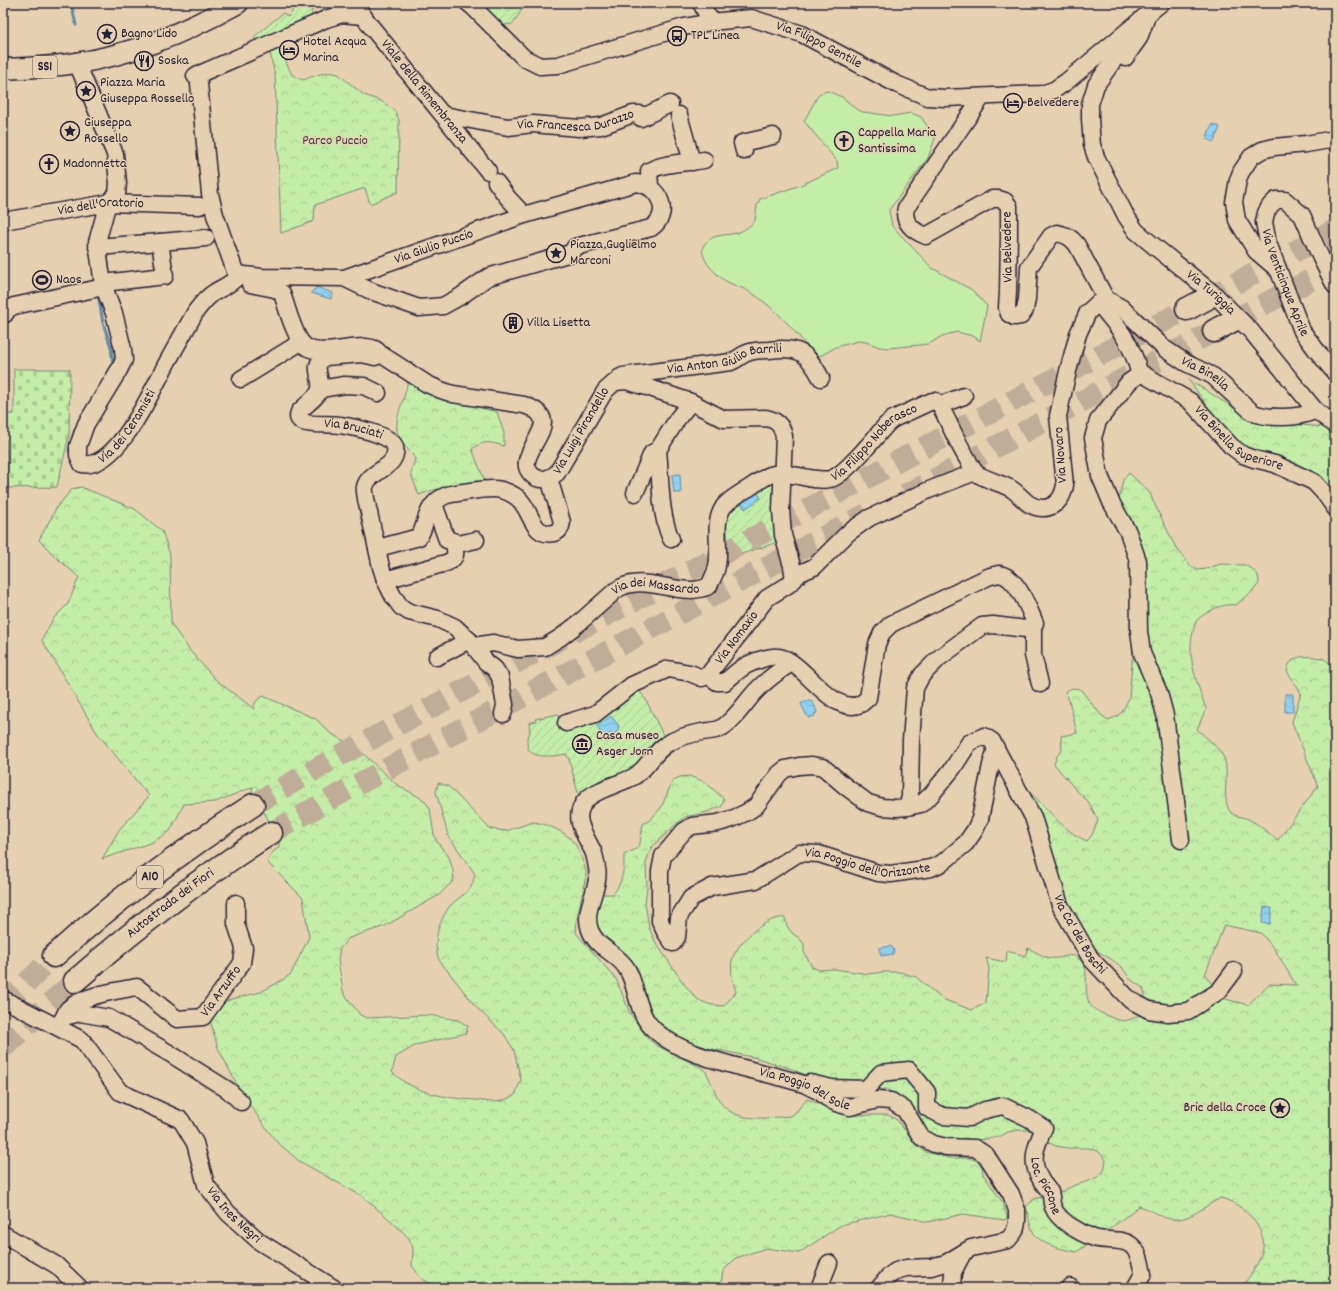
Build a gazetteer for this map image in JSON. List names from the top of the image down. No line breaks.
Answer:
{"streets":{"highway":["A10","Autostrada dei Fiori"],"main road":["SS1"],"street":["Via Filippo Gentile","Viale della Rimembranza","Via Francesca Durazzo","Via dell'Oratorio","Via Giulio Puccio","Via Belvedere","Via Venticinque Aprile","Via Turiggia","Via Anton Giulio Barrili","Via Binella","Via dei Ceramisti","Via Luigi Pirandello","Via Bruciati","Via Binella Superiore","Via Filippo Noberasco","Via Novaro","Via dei Massardo","Via Nomaxio","Via Poggio dell'Orizzonte","Via Ca' dei Boschi","Via Arzuffo","Via Poggio del Sole","Loc. Piccone","Via Ines Negri"]},"crossings":[["Via Filippo Gentile","Via Belvedere"],["Via Filippo Gentile","Via Turiggia"],["SS1","Via dei Ceramisti"],["Viale della Rimembranza","Via Francesca Durazzo"],["Viale della Rimembranza","Via Giulio Puccio"],["Via Francesca Durazzo","Via Giulio Puccio"],["Via dell'Oratorio","Via dei Ceramisti"],["Via Belvedere","Via Binella"],["Via Belvedere","Via Novaro"],["Via Turiggia","Via Binella"],["Via Anton Giulio Barrili","Via Luigi Pirandello"],["Via Binella","Via Novaro"],["Via Luigi Pirandello","Via Filippo Noberasco"],["Via Luigi Pirandello","Via dei Massardo"],["Via Luigi Pirandello","Via Nomaxio"],["Via Bruciati","Via dei Massardo"],["Via Filippo Noberasco","Via dei Massardo"],["Via Novaro","Via Nomaxio"],["Via Nomaxio","Via Poggio del Sole"],["Via Poggio dell'Orizzonte","Via Ca' dei Boschi"],["Via Arzuffo","Via Ines Negri"],["Via Poggio del Sole","Loc. Piccone"]],"parks":["Parco Puccio"],"places":{"place":["Bagno Lido","Piazza Maria Giuseppa Rossello","Giuseppa Rossello","Piazza Guglielmo Marconi","Bric della Croce"],"bus stop":["TPL Linea"],"hotel":["Hotel Acqua Marina","Belvedere"],"restaurant":["Soska"],"church":["Cappella Maria Santissima","Madonnetta"],"sports":["Naos"],"building":["Villa Lisetta"],"museum":["Casa museo Asger Jorn"]}}
